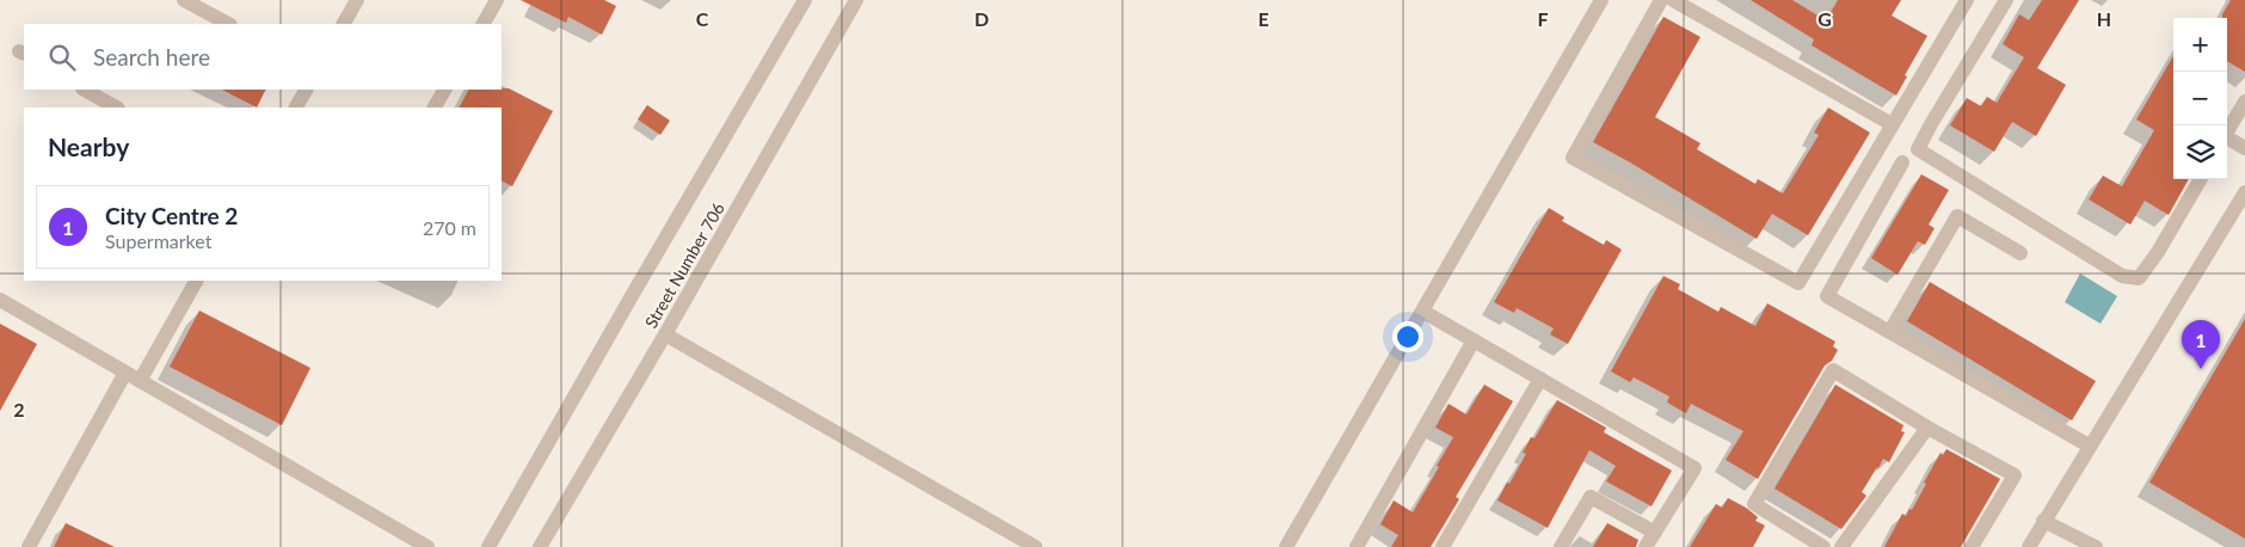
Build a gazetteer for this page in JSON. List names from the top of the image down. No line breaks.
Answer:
{"streets":{"street":["Street Number 706"]},"page":{"map_buttons":["+","−"],"search":"Search here","heading":"Nearby","list":[{"mark":"1","name":"City Centre 2","note":"Supermarket","value":"270 m"}],"pins":"1"},"grid":{"columns":["C","D","E","F","G","H"],"rows":["2"]}}
